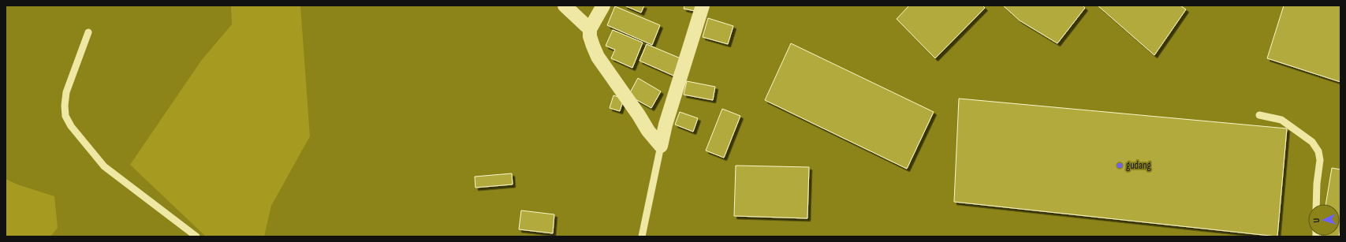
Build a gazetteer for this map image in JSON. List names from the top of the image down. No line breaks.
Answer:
{"places":["gudang"],"north":"left"}
